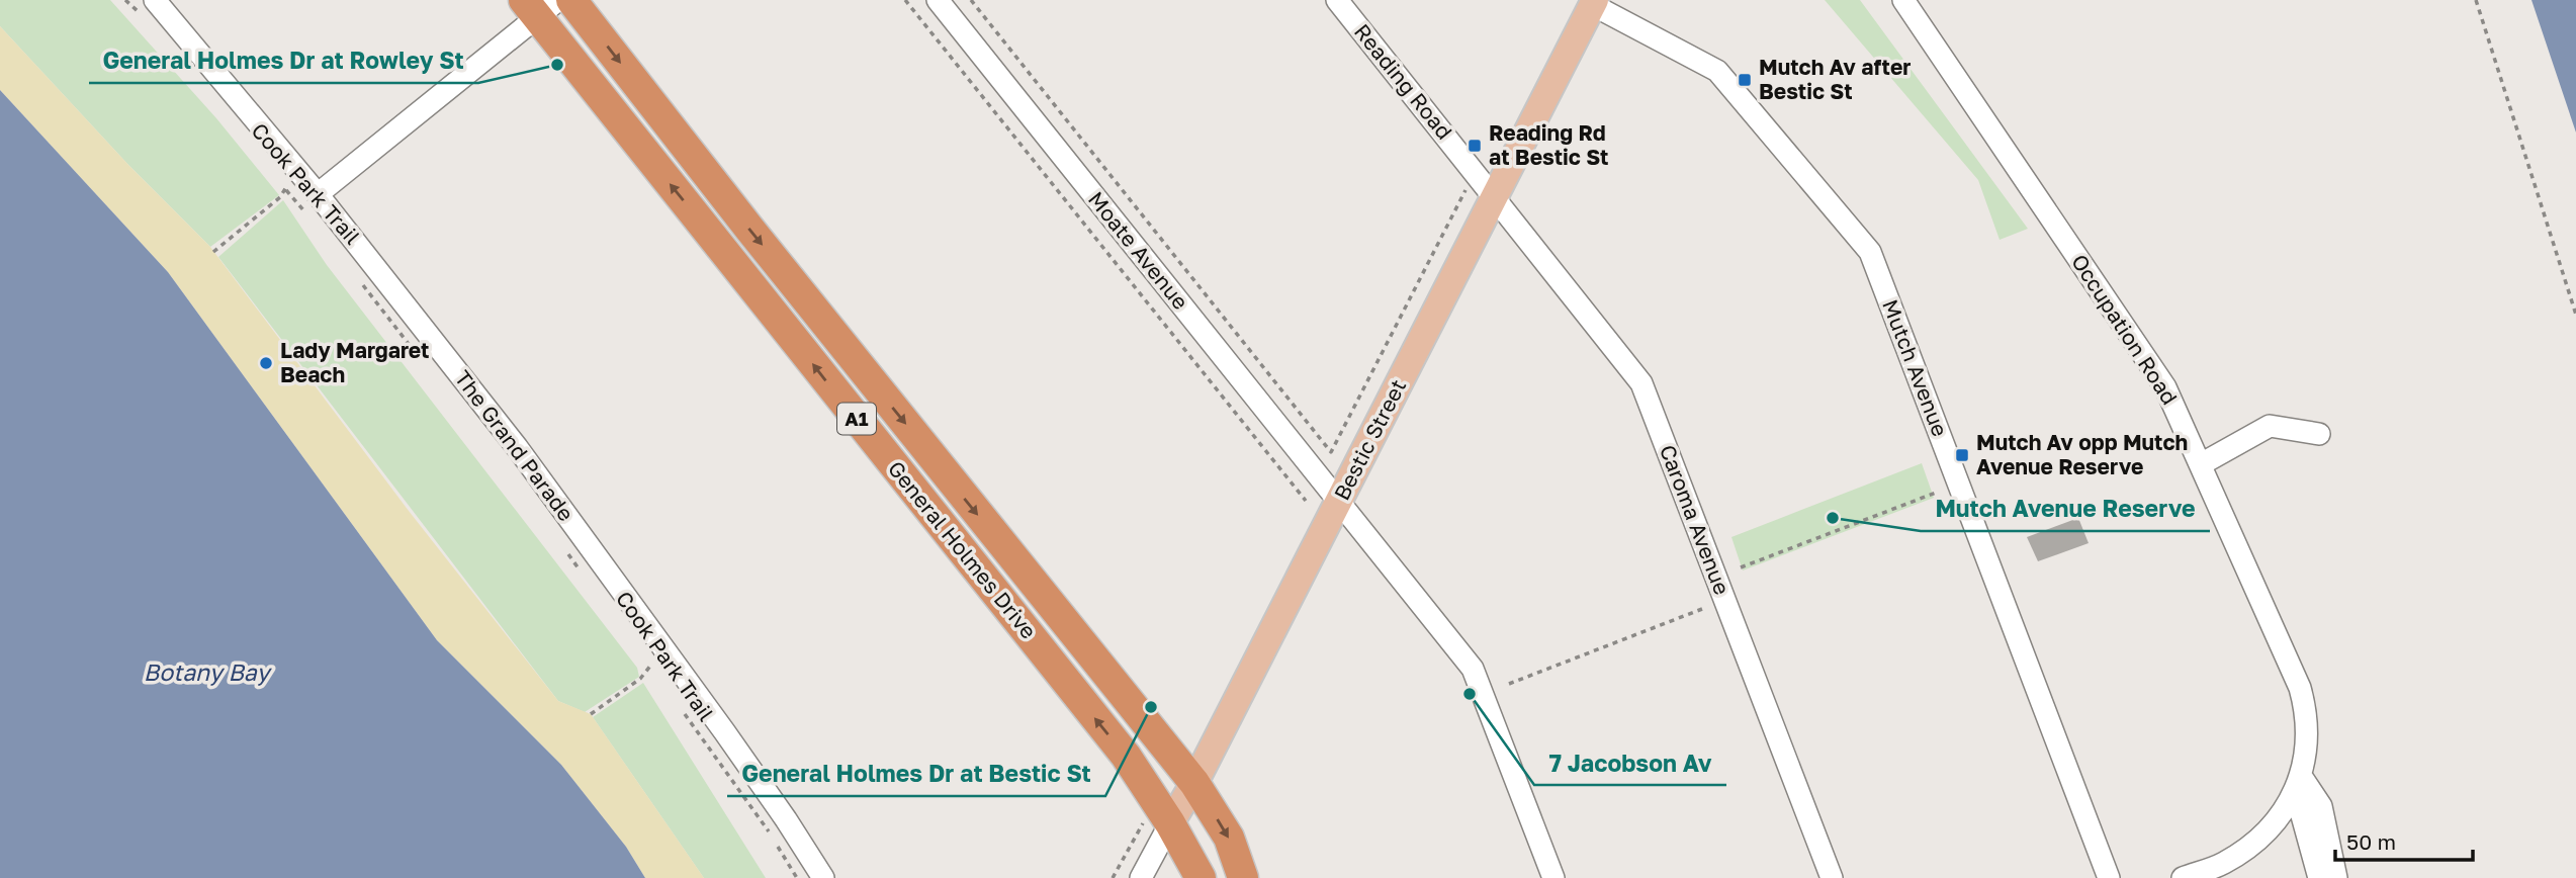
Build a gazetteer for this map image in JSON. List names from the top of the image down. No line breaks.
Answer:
{"streets":{"highway":["A1","General Holmes Drive"],"main road":["Bestic Street"],"street":["Reading Road","Moate Avenue","Occupation Road","Mutch Avenue","The Grand Parade","Caroma Avenue"],"path":["Cook Park Trail"]},"crossings":[["Reading Road","Bestic Street"],["Reading Road","Caroma Avenue"],["Cook Park Trail","The Grand Parade"],["Moate Avenue","Bestic Street"],["Mutch Avenue","Bestic Street"],["Bestic Street","Caroma Avenue"],["Bestic Street","General Holmes Drive"]],"water":["Botany Bay"],"places":{"other":["General Holmes Dr at Rowley St","Lady Margaret Beach","Mutch Avenue Reserve","7 Jacobson Av","General Holmes Dr at Bestic St"],"transit":["Mutch Av after Bestic St","Reading Rd at Bestic St","Mutch Av opp Mutch Avenue Reserve"]},"scale_bar":"50 m"}
